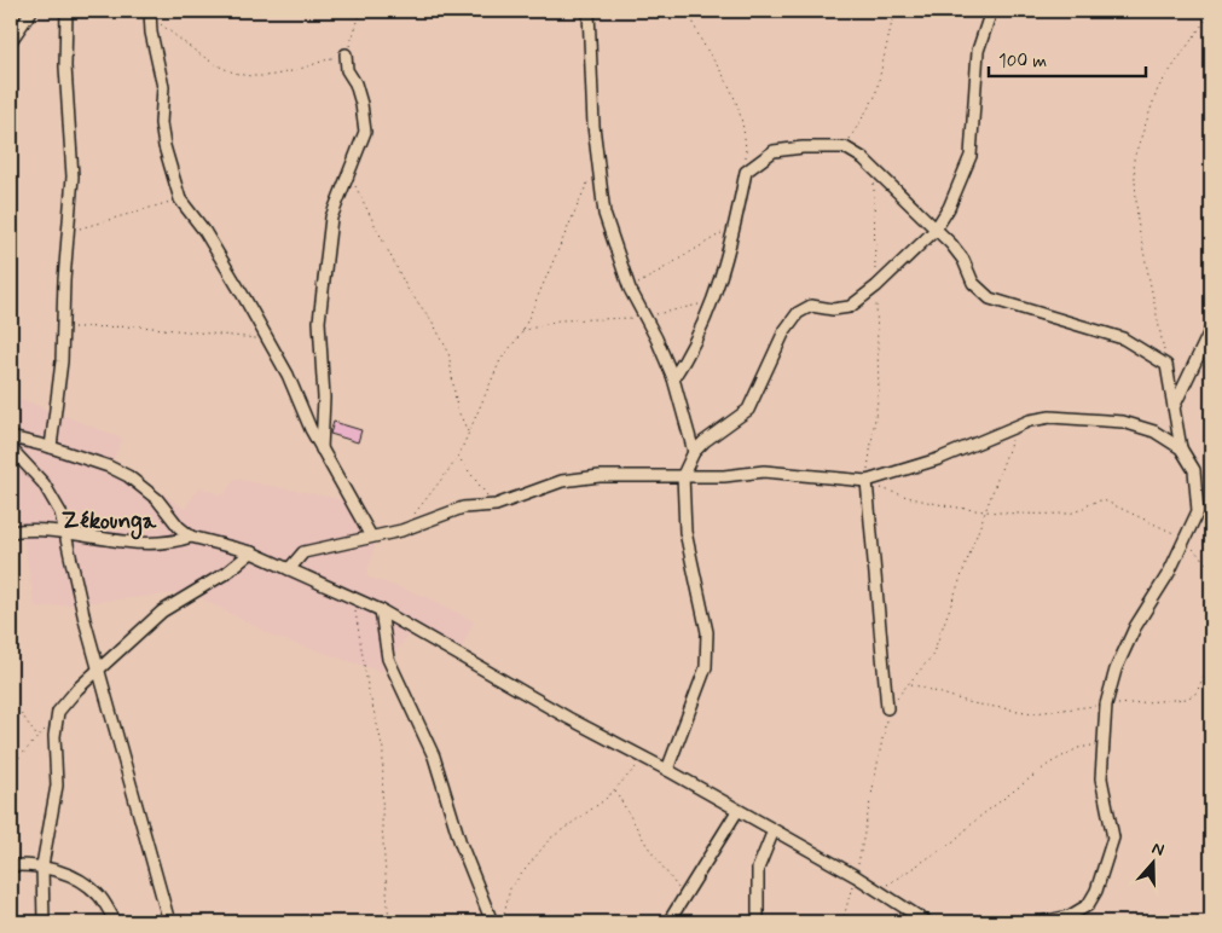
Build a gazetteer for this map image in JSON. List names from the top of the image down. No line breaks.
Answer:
{"districts":["Zékounga"],"scale_bar":"100 m","north":"top"}
